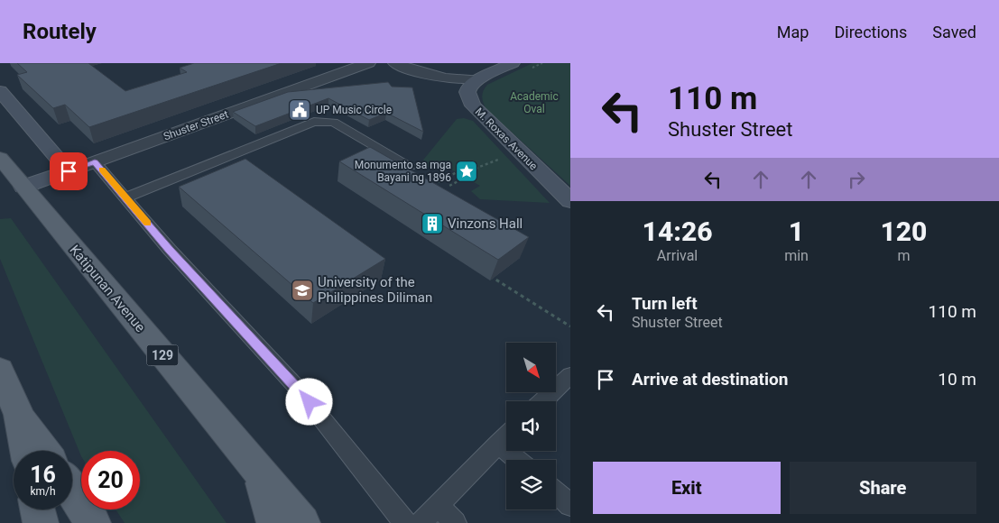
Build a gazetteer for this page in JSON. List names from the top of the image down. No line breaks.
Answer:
{"streets":{"main road":["Katipunan Avenue","129"],"street":["Shuster Street","M. Roxas Avenue"]},"crossings":[["Shuster Street","Katipunan Avenue"]],"parks":["Academic Oval"],"places":{"public building":["UP Music Circle"],"place":["Monumento sa mga Bayani ng 1896"],"building":["Vinzons Hall"],"school or university":["University of the Philippines Diliman"]},"north":"bottom right","page":{"header":"Routely","nav":["Map","Directions","Saved"],"turn":["110 m","Shuster Street"],"eta":["14:26","Arrival","1","min","120","m"],"list":[{"name":"Turn left","note":"Shuster Street","value":"110 m"},{"name":"Arrive at destination","value":"10 m"}],"speed":"16 km/h","limit":"20","buttons":["Exit","Share"]}}
